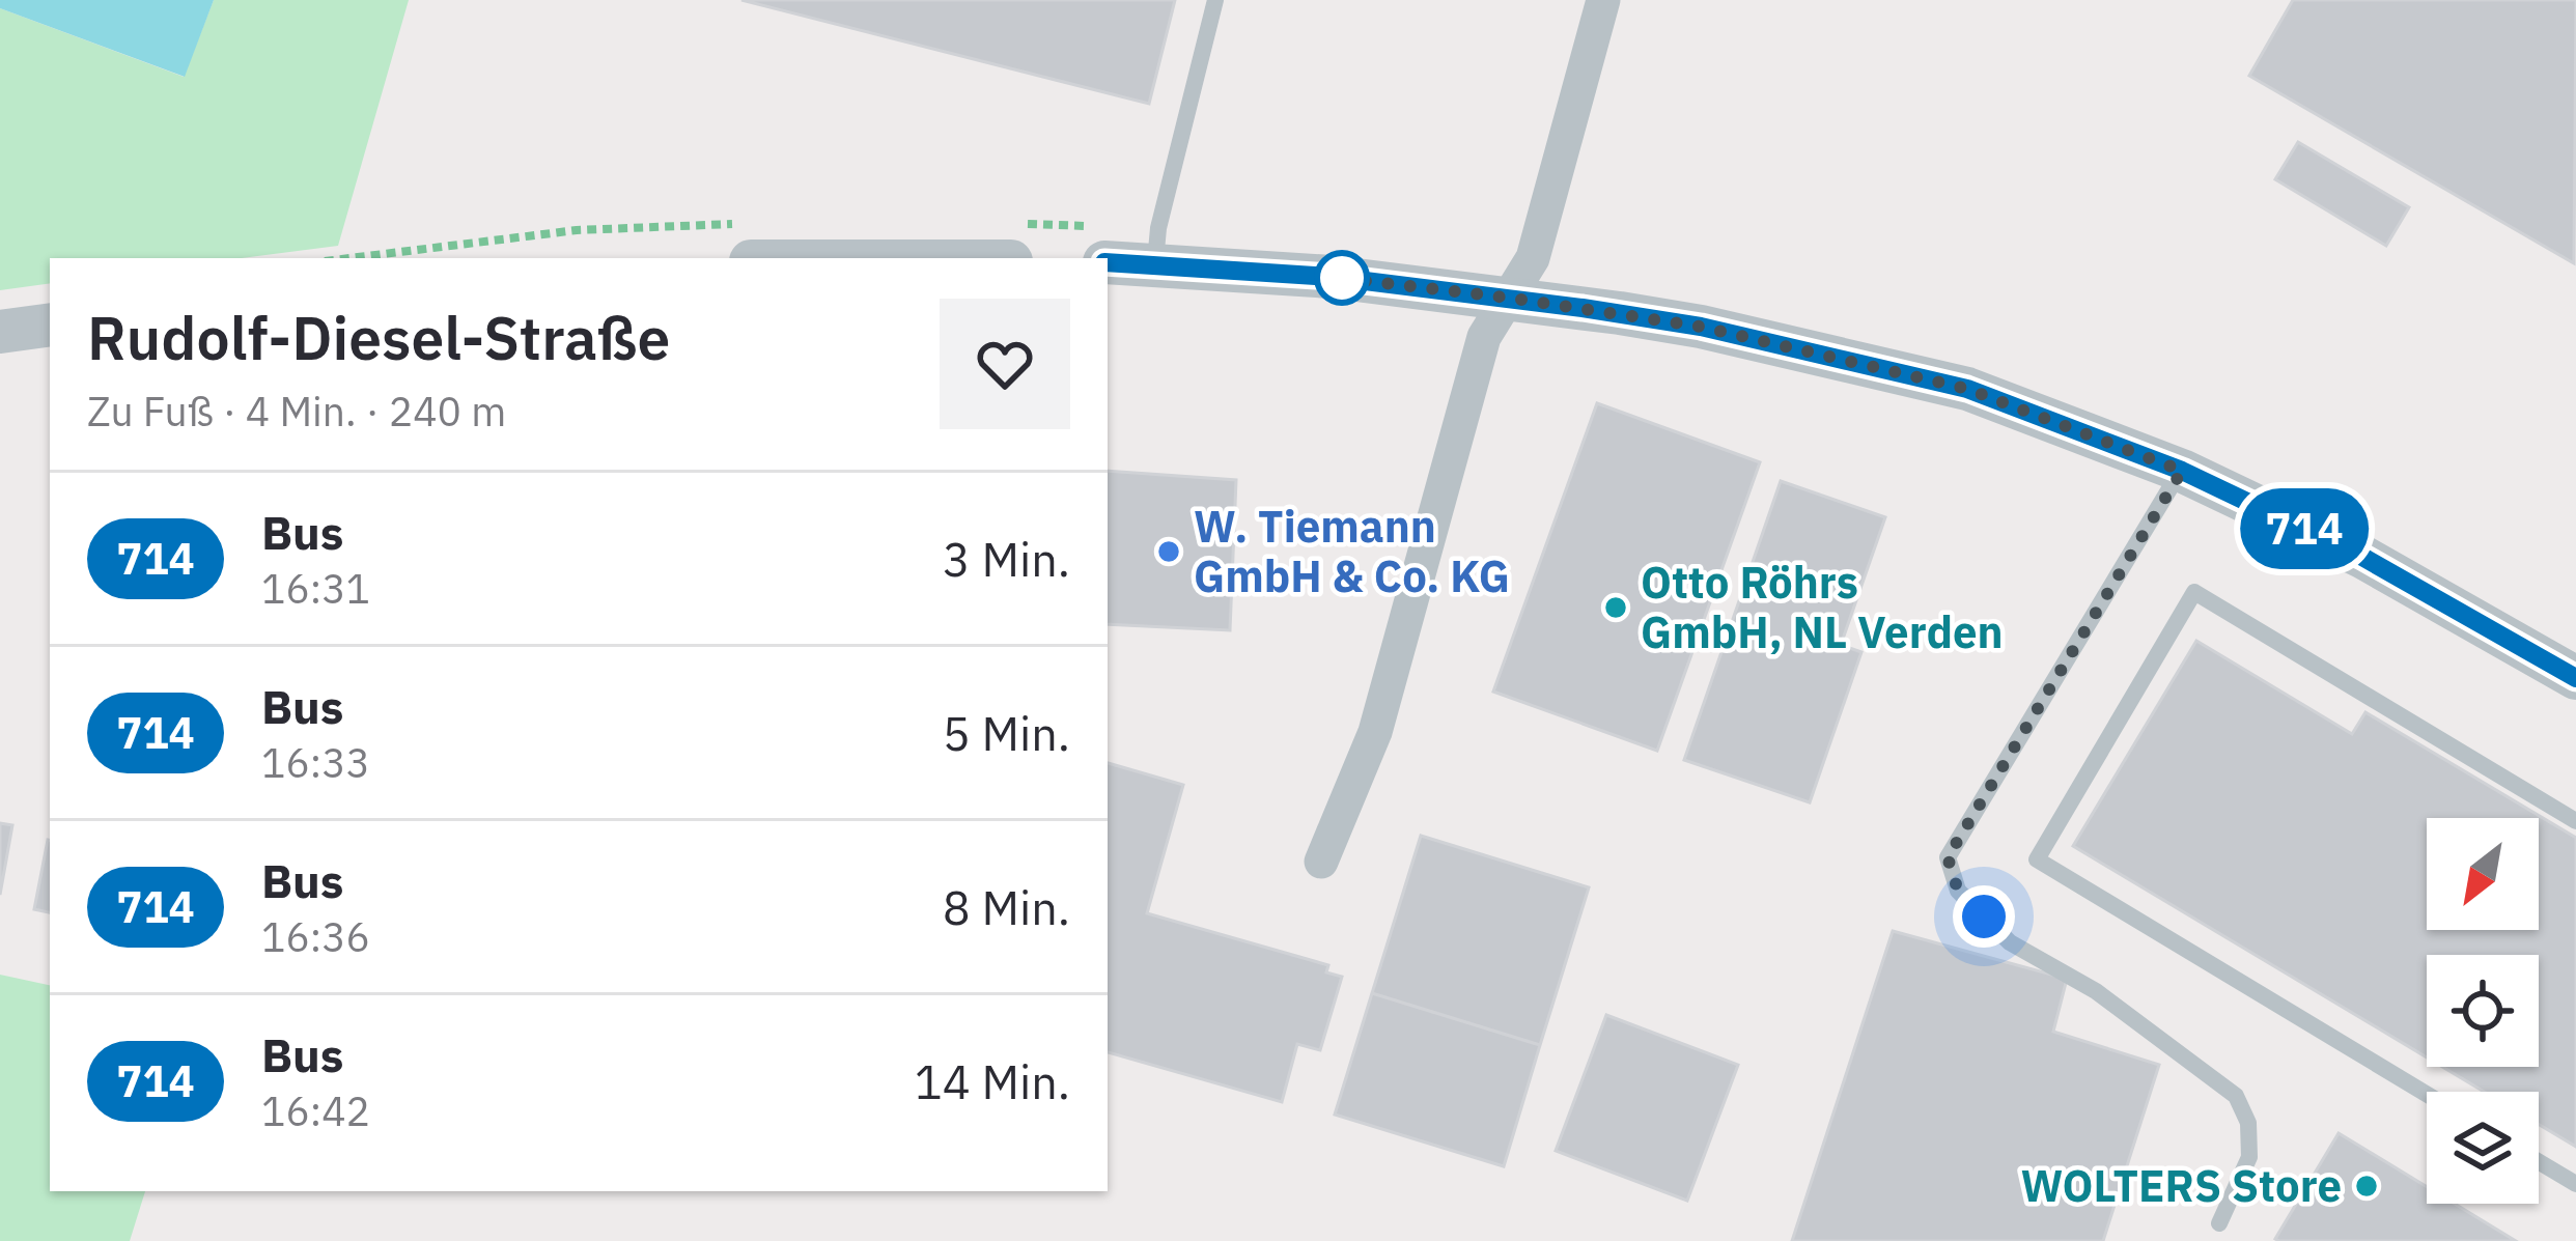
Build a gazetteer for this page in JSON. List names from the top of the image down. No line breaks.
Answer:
{"places":["W. Tiemann GmbH & Co. KG","Otto Röhrs GmbH, NL Verden","WOLTERS Store"],"lines":["bus line 714"],"north":"bottom left","page":{"on_map":"714","heading":["Rudolf-Diesel-Straße","Zu Fuß · 4 Min. · 240 m"],"list":[{"mark":"714","name":"Bus","note":"16:31","value":"3 Min."},{"mark":"714","name":"Bus","note":"16:33","value":"5 Min."},{"mark":"714","name":"Bus","note":"16:36","value":"8 Min."},{"mark":"714","name":"Bus","note":"16:42","value":"14 Min."}]}}
